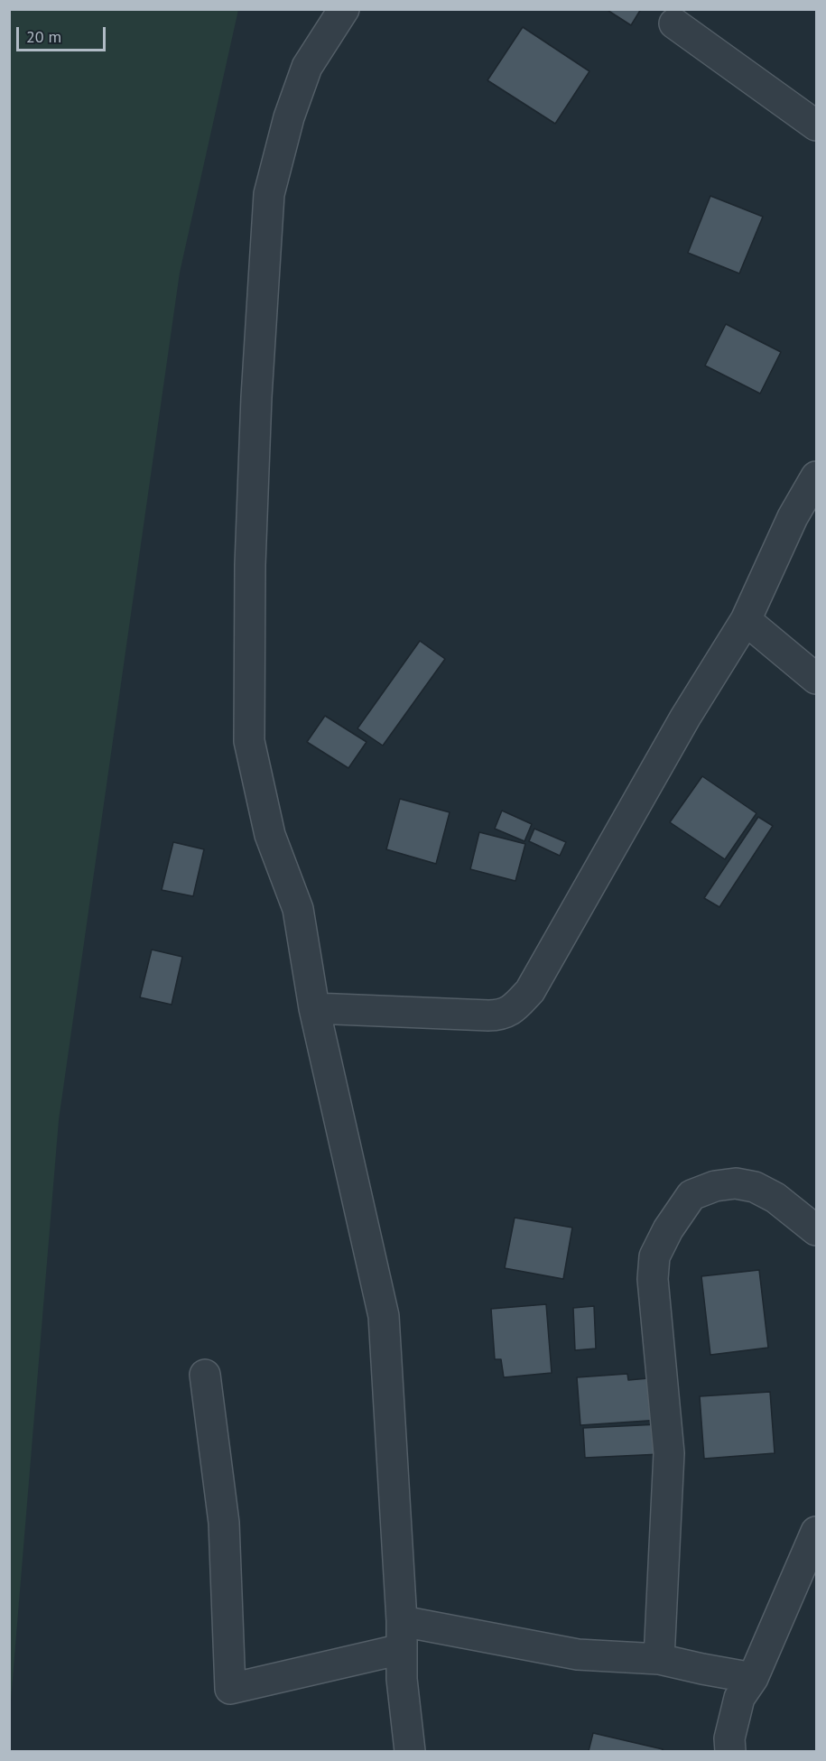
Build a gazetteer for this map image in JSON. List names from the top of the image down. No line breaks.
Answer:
{"scale_bar":"20 m"}
